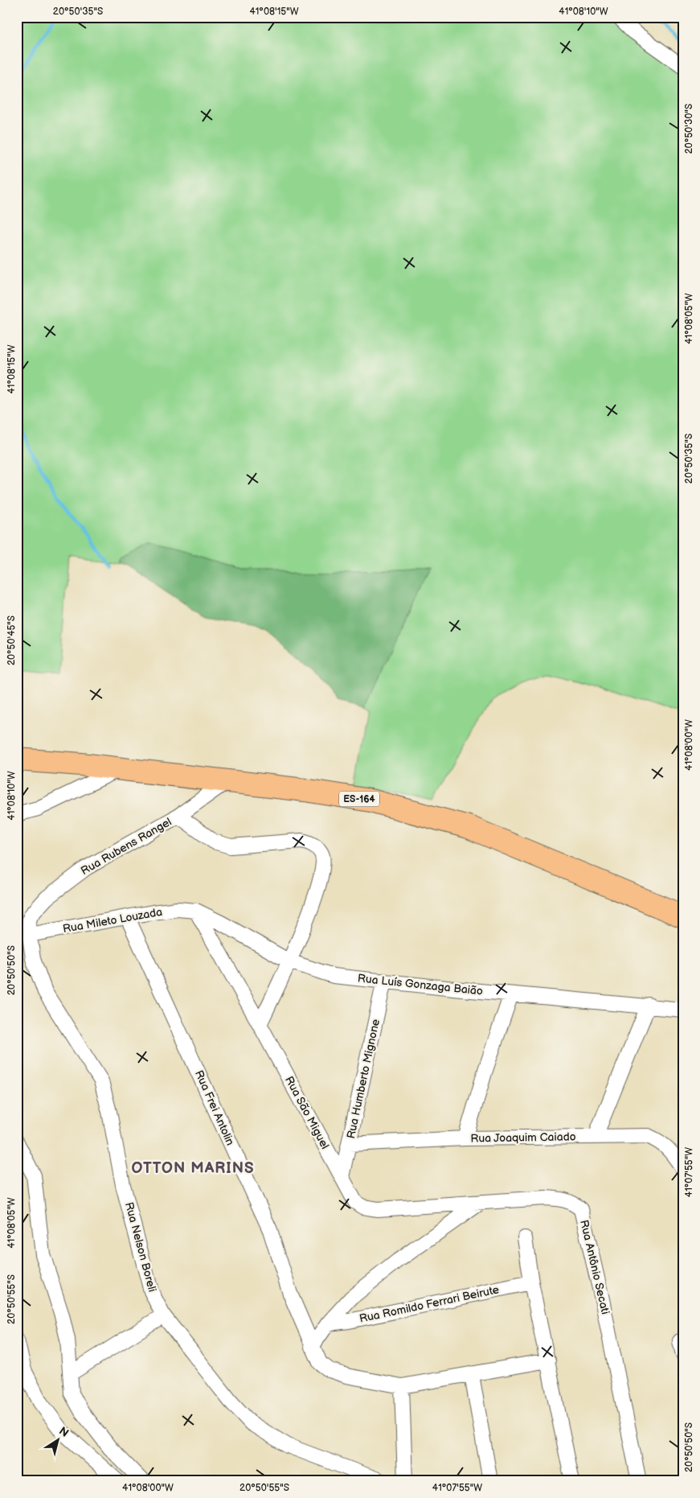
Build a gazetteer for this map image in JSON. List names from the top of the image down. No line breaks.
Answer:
{"streets":{"highway":["ES-164"],"street":["Rua Rubens Rangel","Rua Mileto Louzada","Rua Luís Gonzaga Baião","Rua Humberto Mignone","Rua Frei Antolin","Rua São Miguel","Rua Joaquim Caiado","Rua Nelson Boreli","Rua Antônio Secati","Rua Romildo Ferrari Beirute"]},"crossings":[["ES-164","Rua Rubens Rangel"],["Rua Rubens Rangel","Rua Nelson Boreli"],["Rua Mileto Louzada","Rua Luís Gonzaga Baião"],["Rua Mileto Louzada","Rua Frei Antolin"],["Rua Mileto Louzada","Rua São Miguel"],["Rua Mileto Louzada","Rua Nelson Boreli"],["Rua Luís Gonzaga Baião","Rua Humberto Mignone"],["Rua Luís Gonzaga Baião","Rua São Miguel"],["Rua Humberto Mignone","Rua São Miguel"],["Rua Humberto Mignone","Rua Joaquim Caiado"],["Rua São Miguel","Rua Antônio Secati"]],"districts":["OTTON MARINS"],"north":"top right","coordinates":["20°50'35\"S","41°08'15\"W","41°08'10\"W","20°50'30\"S","41°08'05\"W","20°50'45\"S","41°08'00\"W","20°50'50\"S","41°07'55\"W","20°50'55\"S"]}
